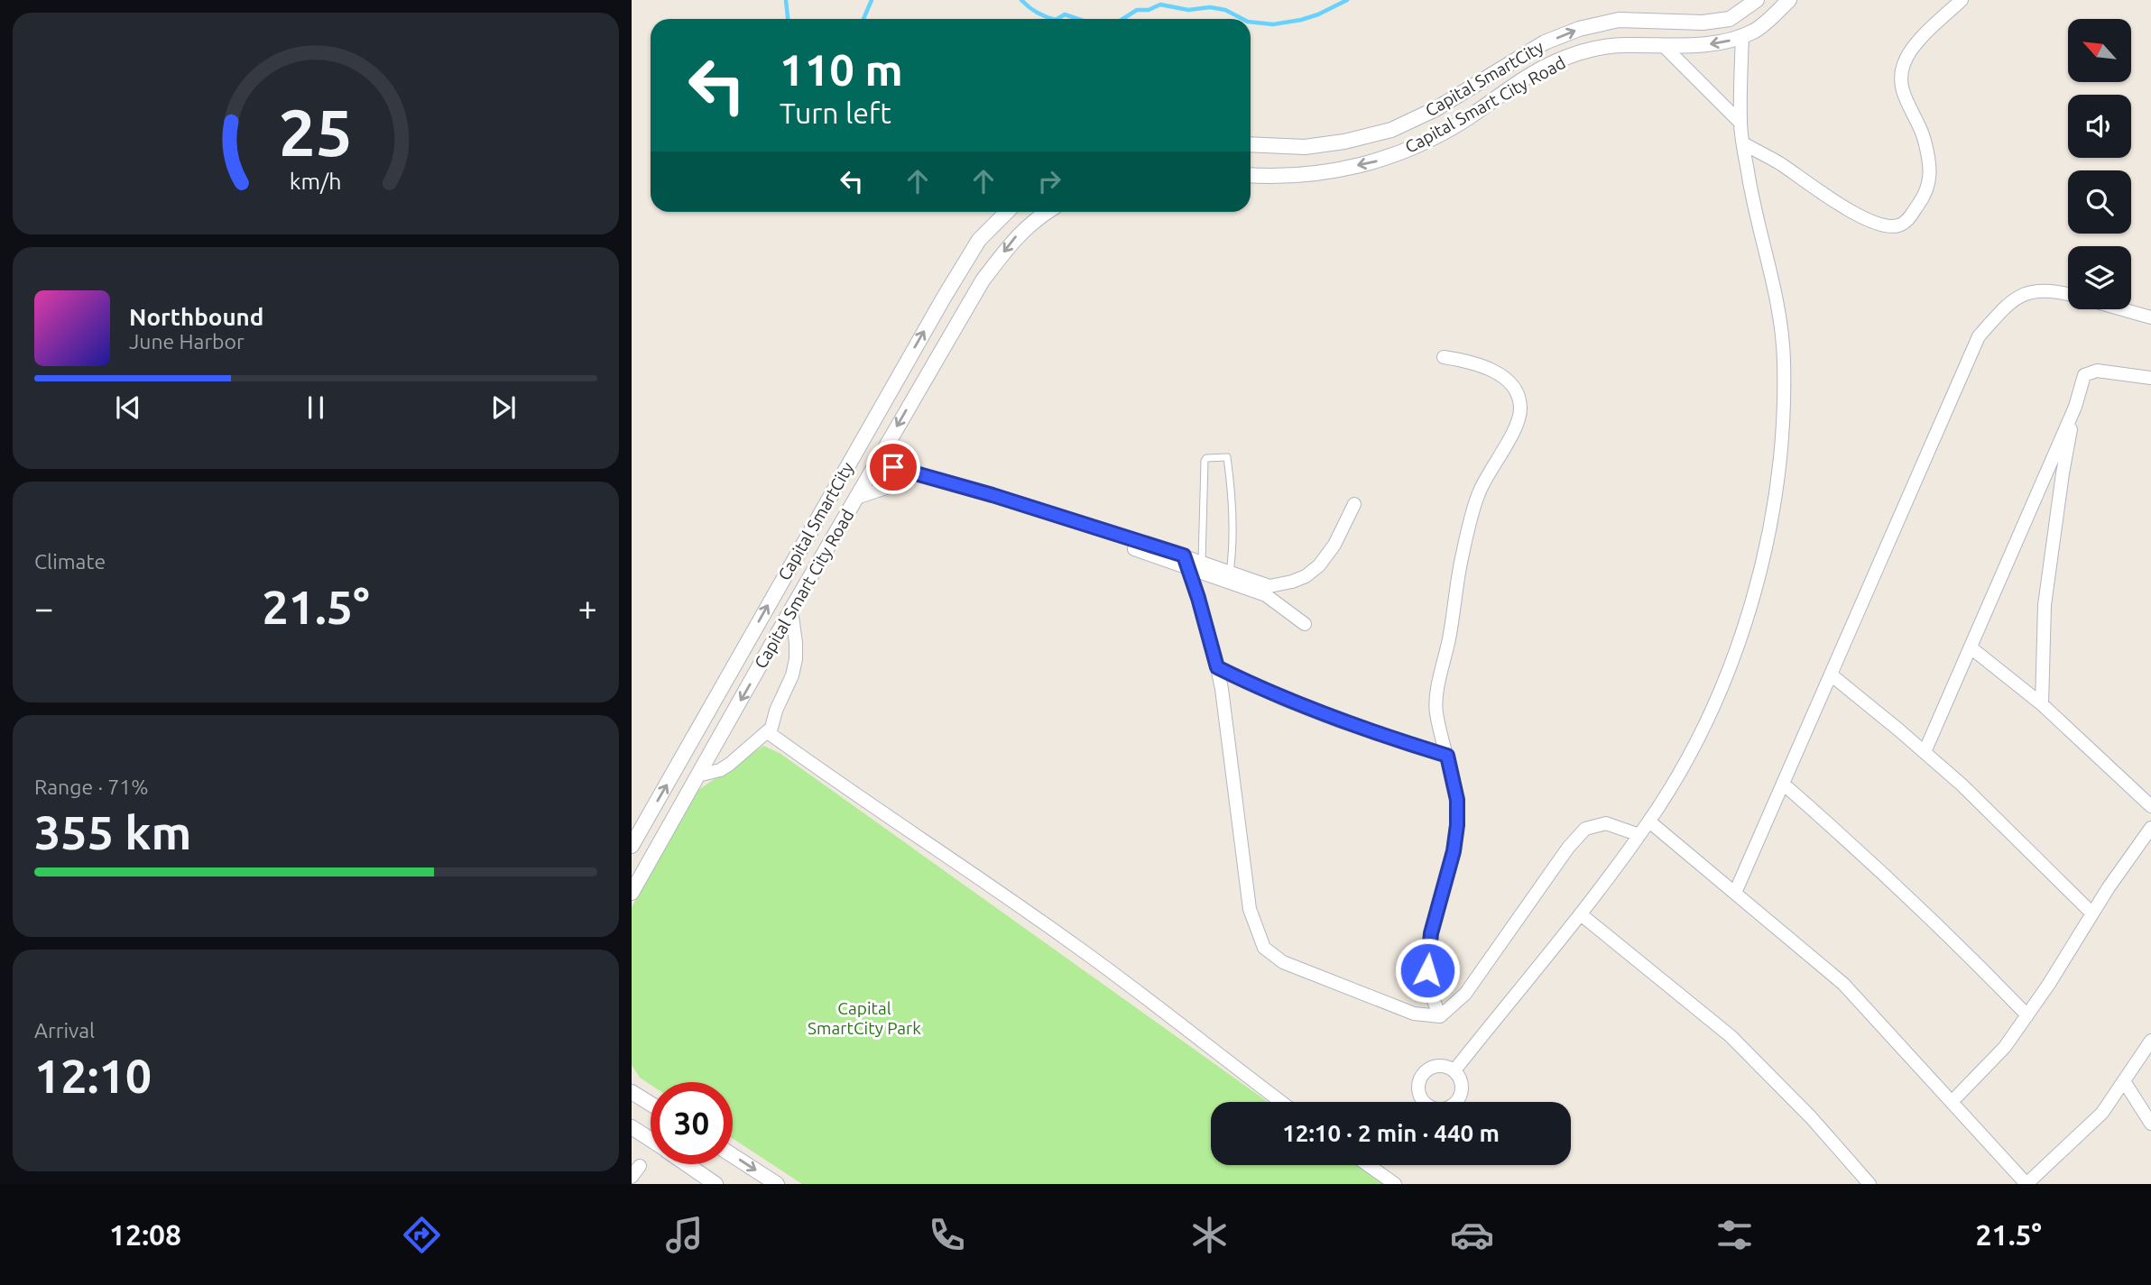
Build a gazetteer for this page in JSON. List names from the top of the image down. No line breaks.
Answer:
{"streets":{"street":["Capital SmartCity","Capital Smart City Road"]},"one_way":["Capital SmartCity","Capital Smart City Road"],"parks":["Capital SmartCity Park"],"north":"top left","page":{"turn":["110 m","Turn left"],"song":["Northbound","June Harbor"],"tile":["Climate",["Range · 71%","355 km"],["Arrival","12:10"]],"heat":["−","21.5°","+"],"limit":"30","trip":"12:10 · 2 min · 440 m","tabs":["12:08","21.5°"],"gauge":["25","km/h"]}}
